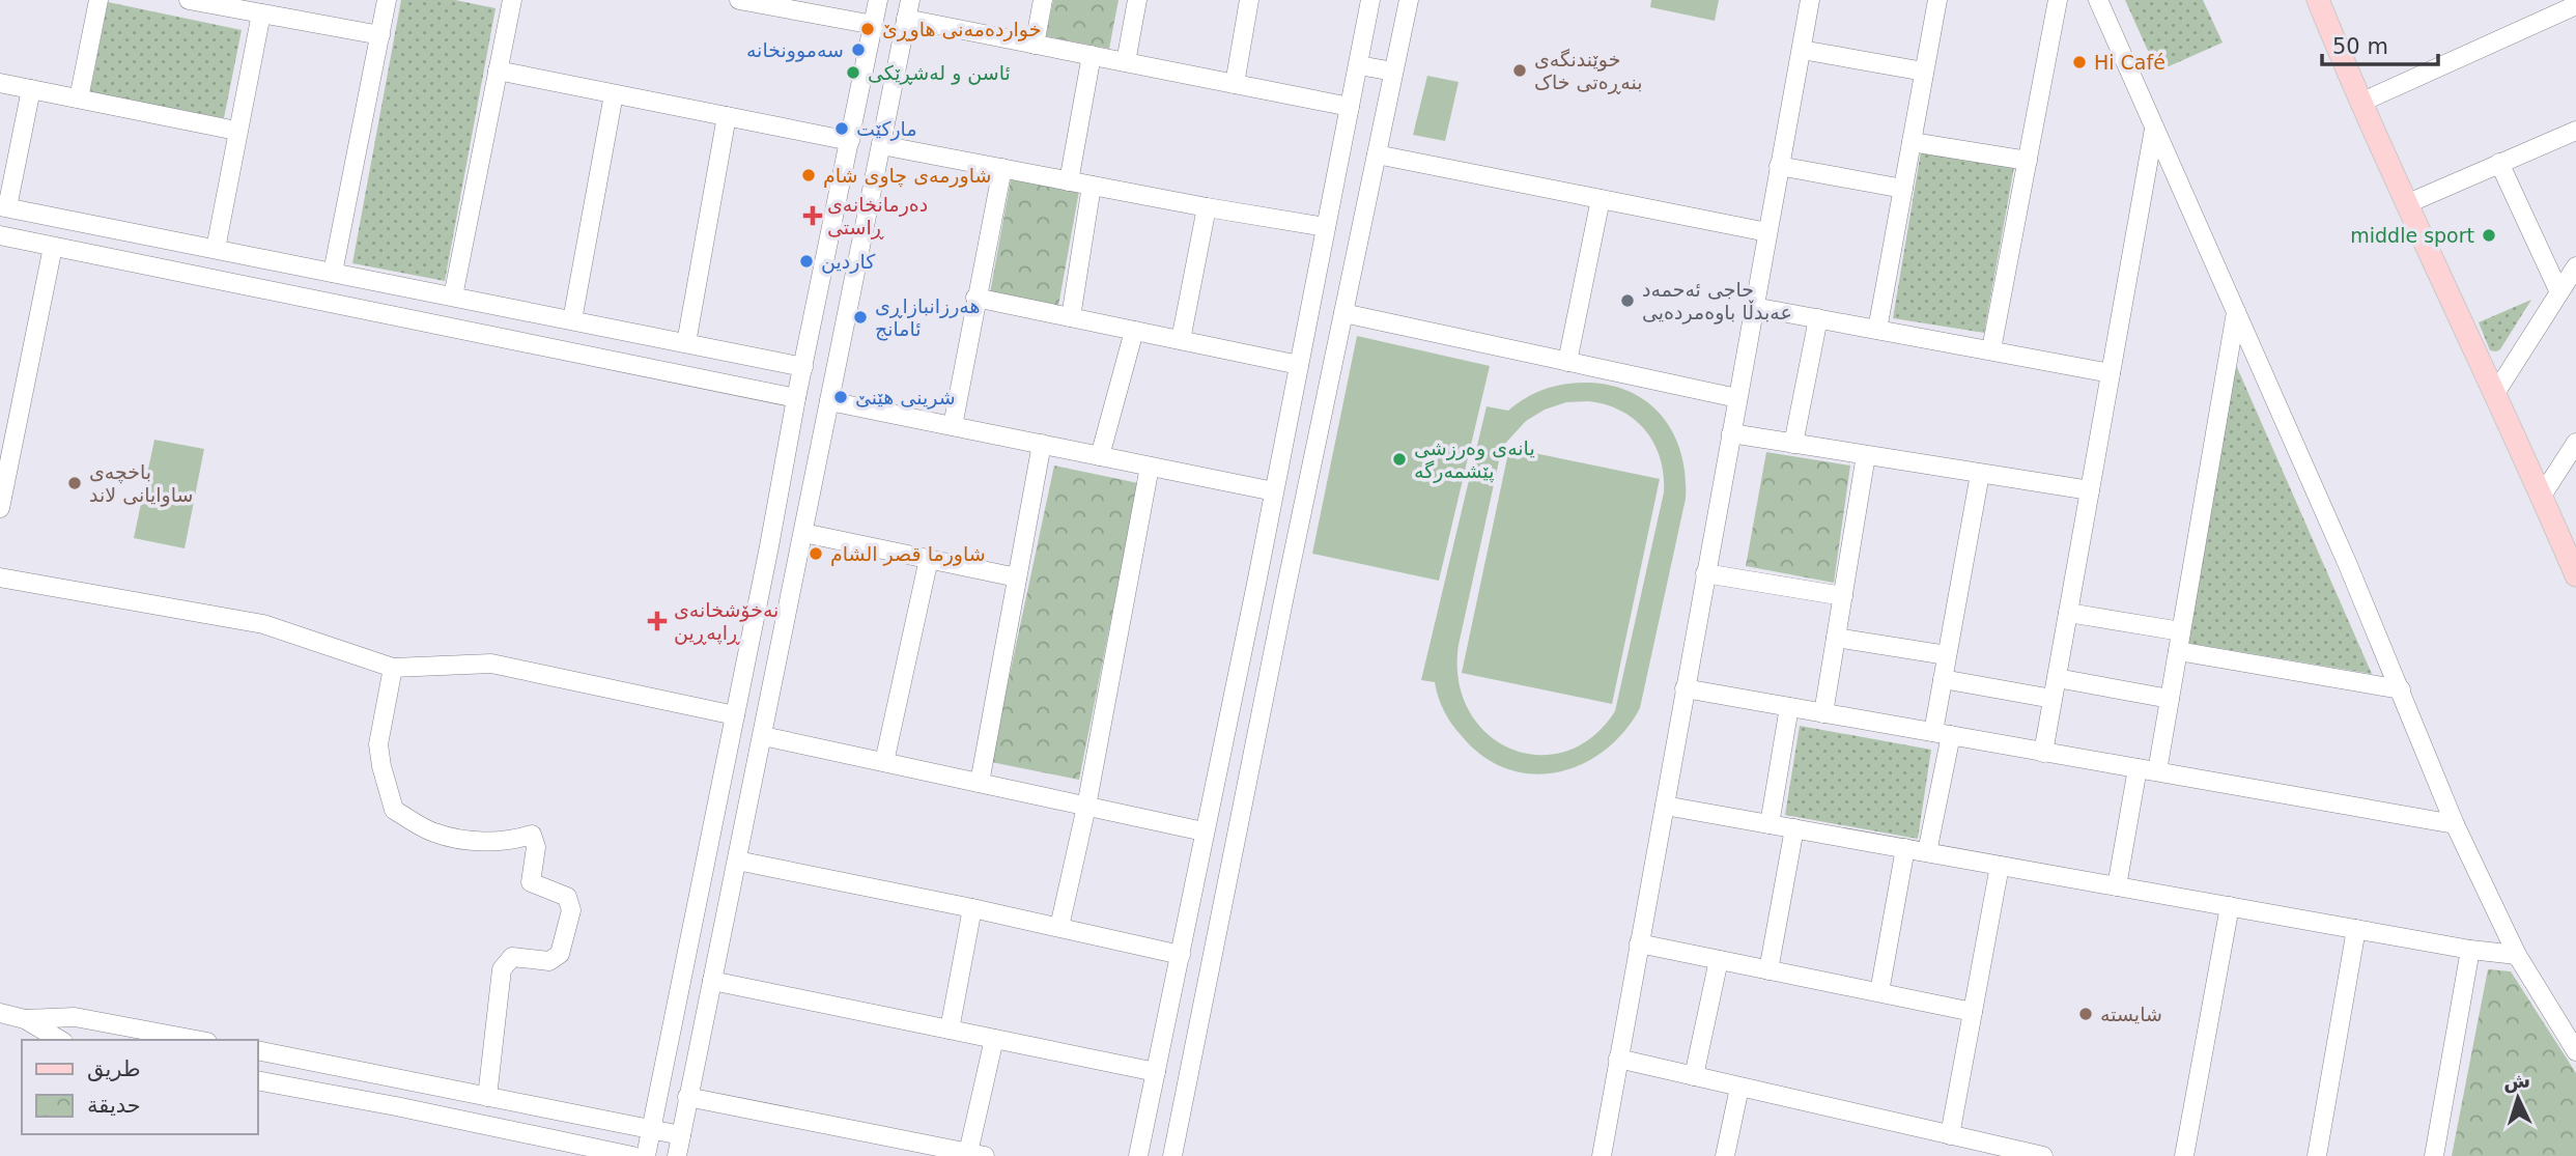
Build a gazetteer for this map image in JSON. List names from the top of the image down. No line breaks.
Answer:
{"places":{"other":["خواردەمەنی هاوڕێ","سەموونخانە","Hi Café","خوێندنگەی بنەڕەتی خاک","ئاسن و لەشڕێکی","مارکێت","شاورمەی چاوی شام","middle sport","كاردين","حاجی ئەحمەد عەبدڵا باوەمردەیی","هەرزانبازاڕی ئامانج","شرینی هێنێ","یانەی وەرزشی پێشمەرگە","باخچەی ساوایانی لاند","شاورما قصر الشام","شایستە"],"health":["دەرمانخانەی ڕاستی","نەخۆشخانەی ڕاپەڕین"]},"legend":["طريق","حديقة"],"scale_bar":"50 m","north":"top"}
